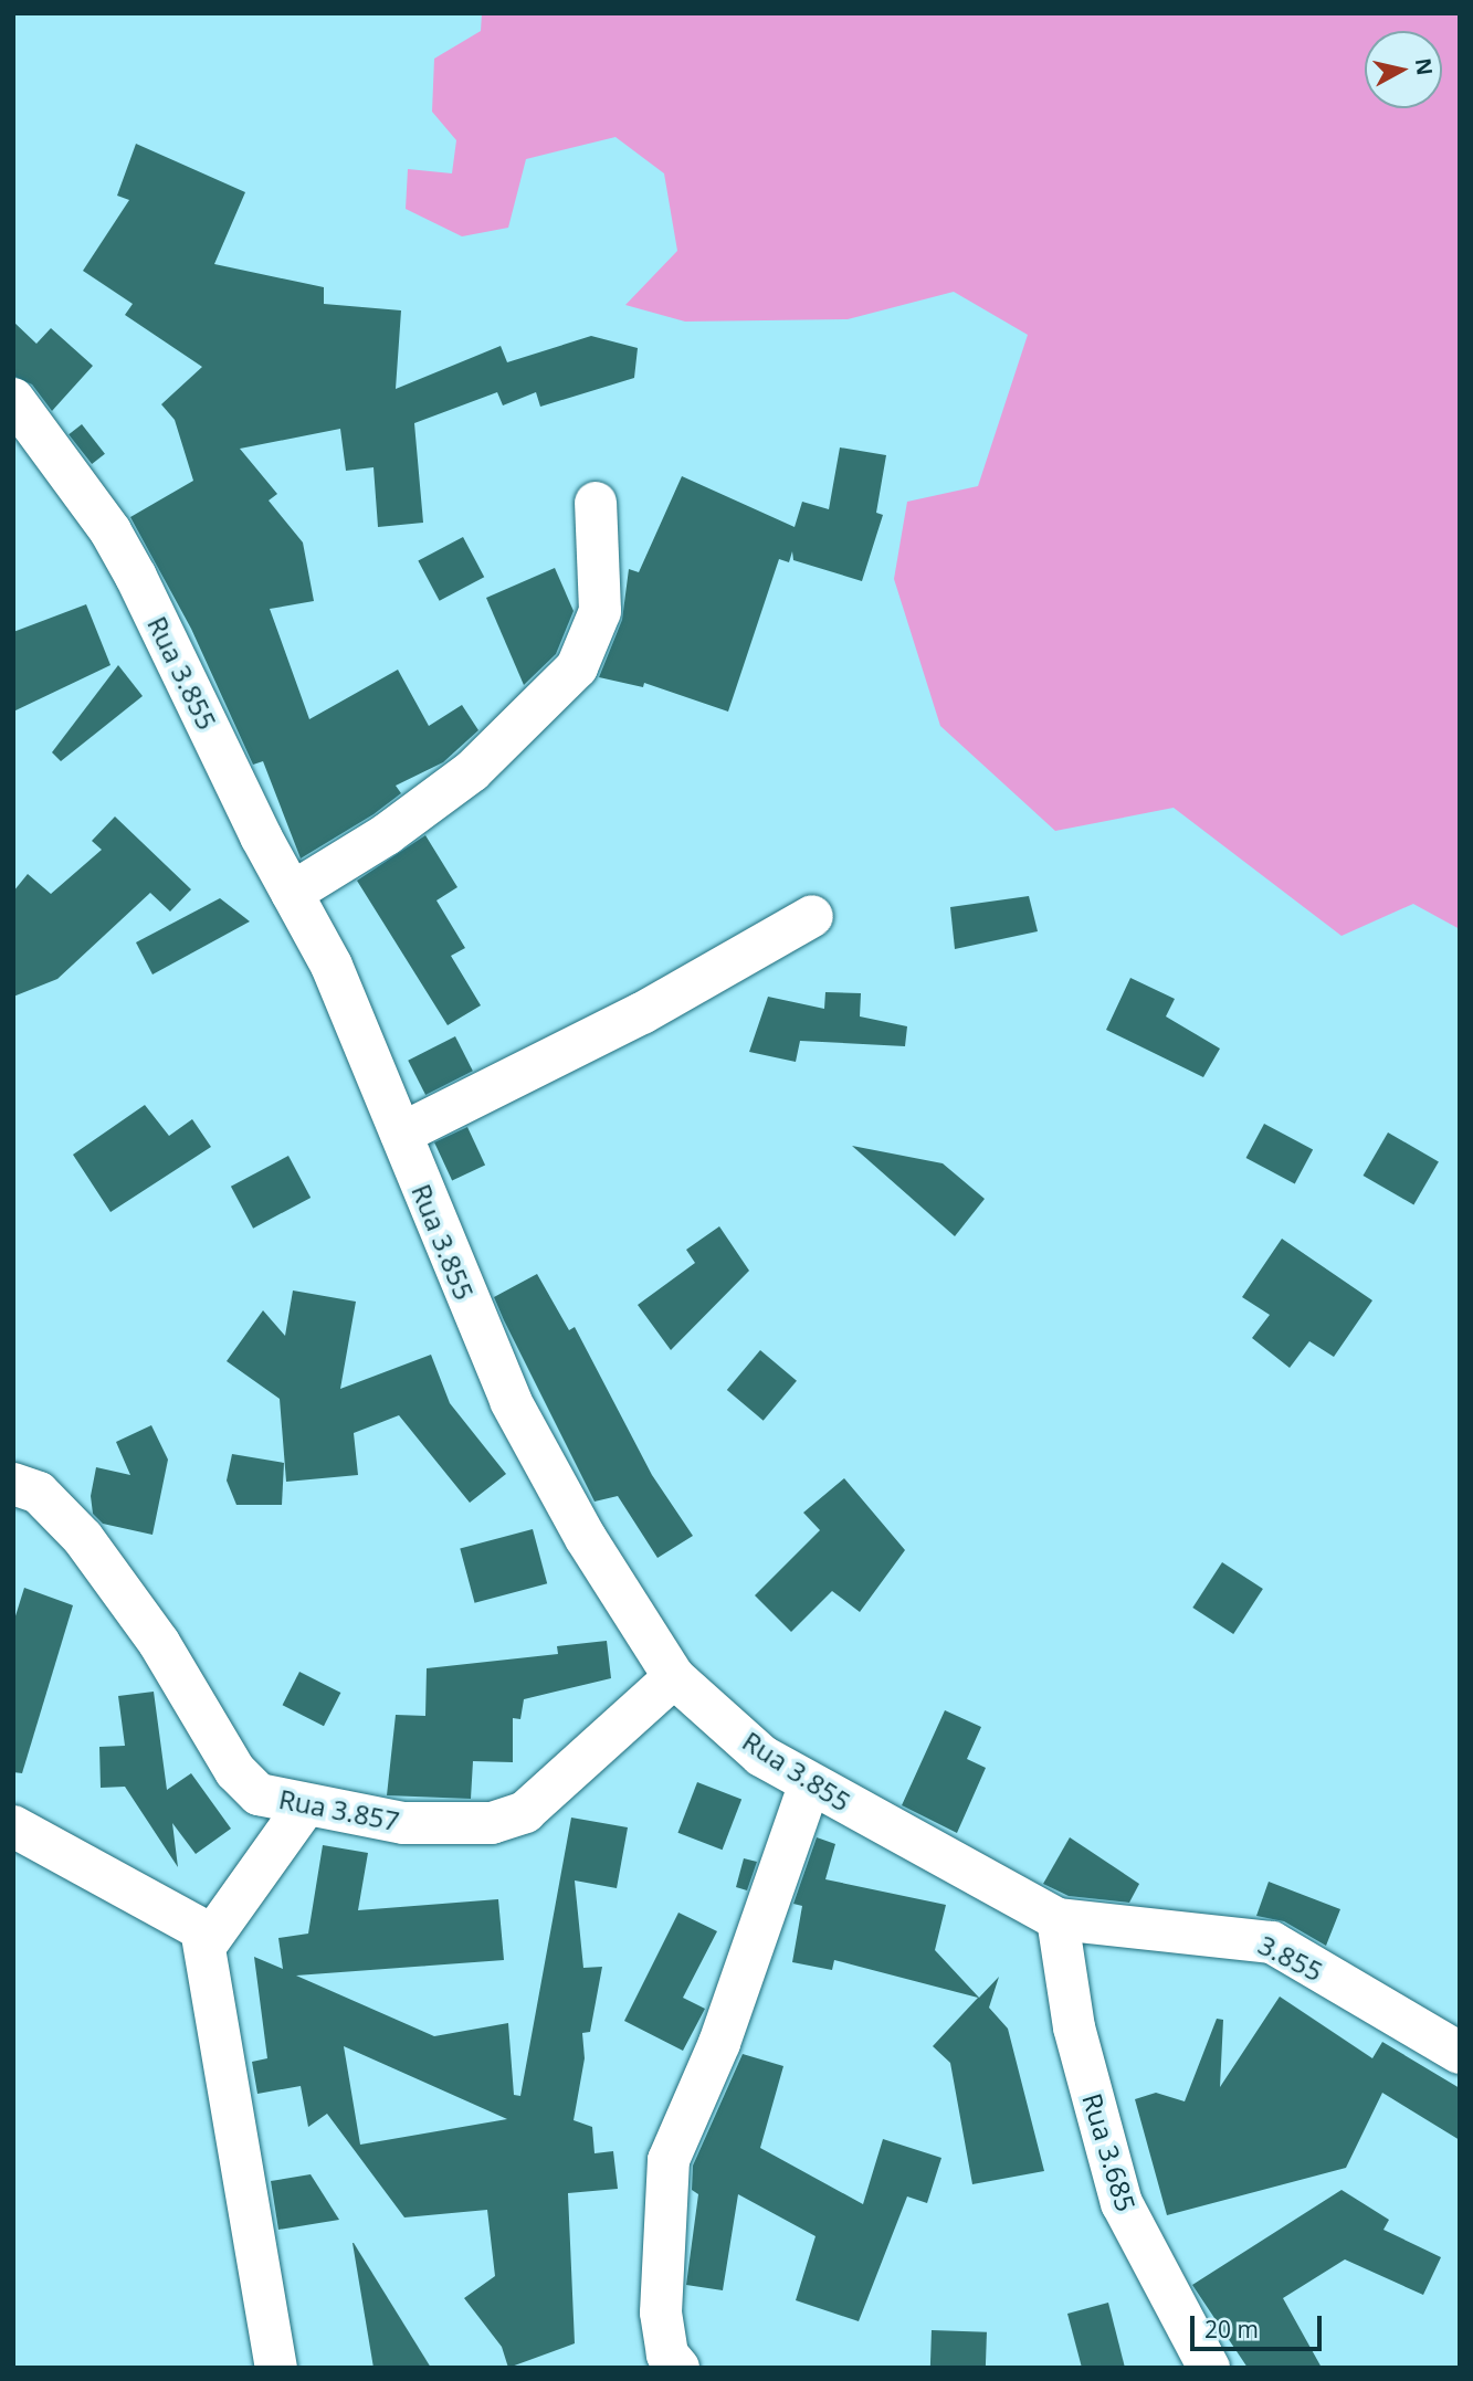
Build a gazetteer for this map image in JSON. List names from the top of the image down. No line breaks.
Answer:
{"streets":{"street":["Rua 3.855","Rua 3.857","3.855","Rua 3.685"]},"crossings":[["Rua 3.855","Rua 3.857"],["Rua 3.855","3.855"],["Rua 3.855","Rua 3.685"],["3.855","Rua 3.685"]],"scale_bar":"20 m","north":"right"}
